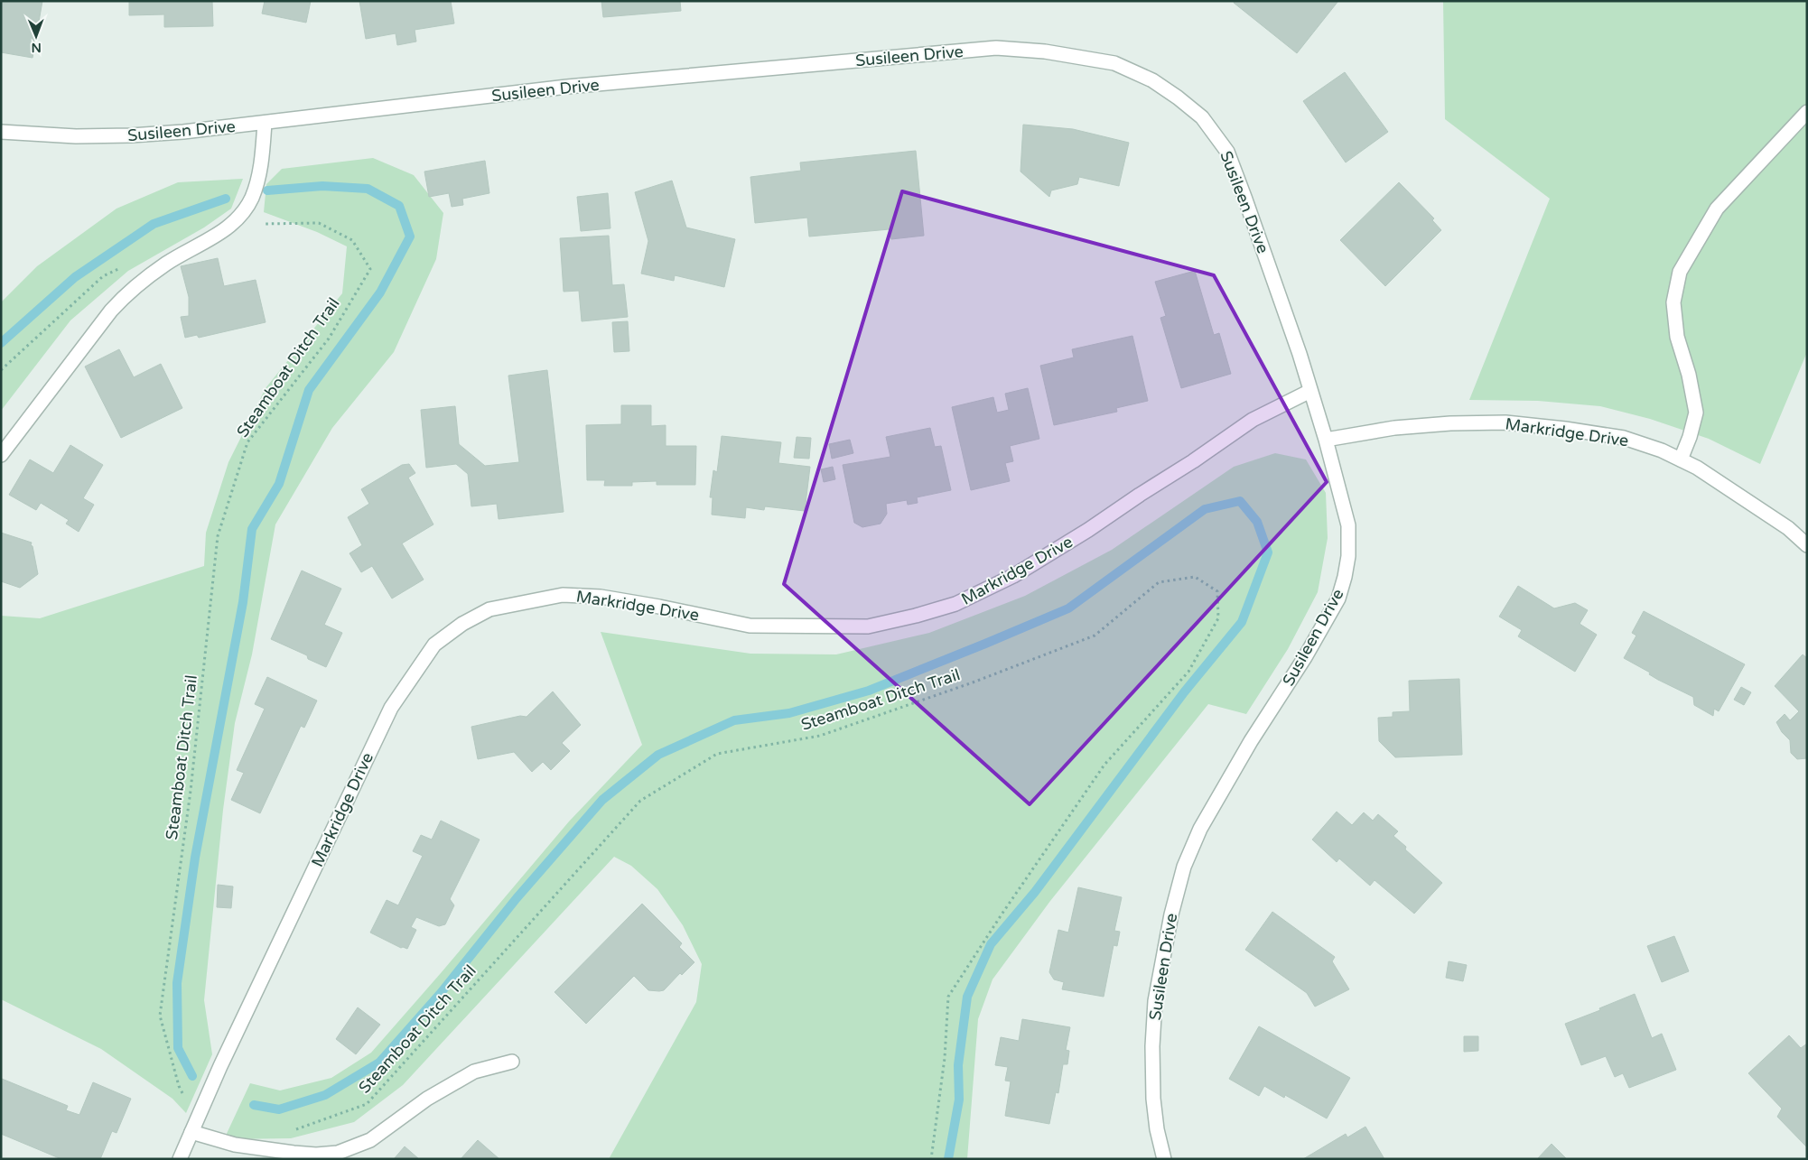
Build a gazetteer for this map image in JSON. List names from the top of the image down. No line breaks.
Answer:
{"streets":{"street":["Susileen Drive","Markridge Drive"],"path":["Steamboat Ditch Trail"]},"crossings":[["Susileen Drive","Markridge Drive"],["Steamboat Ditch Trail","Markridge Drive"]],"north":"bottom"}
